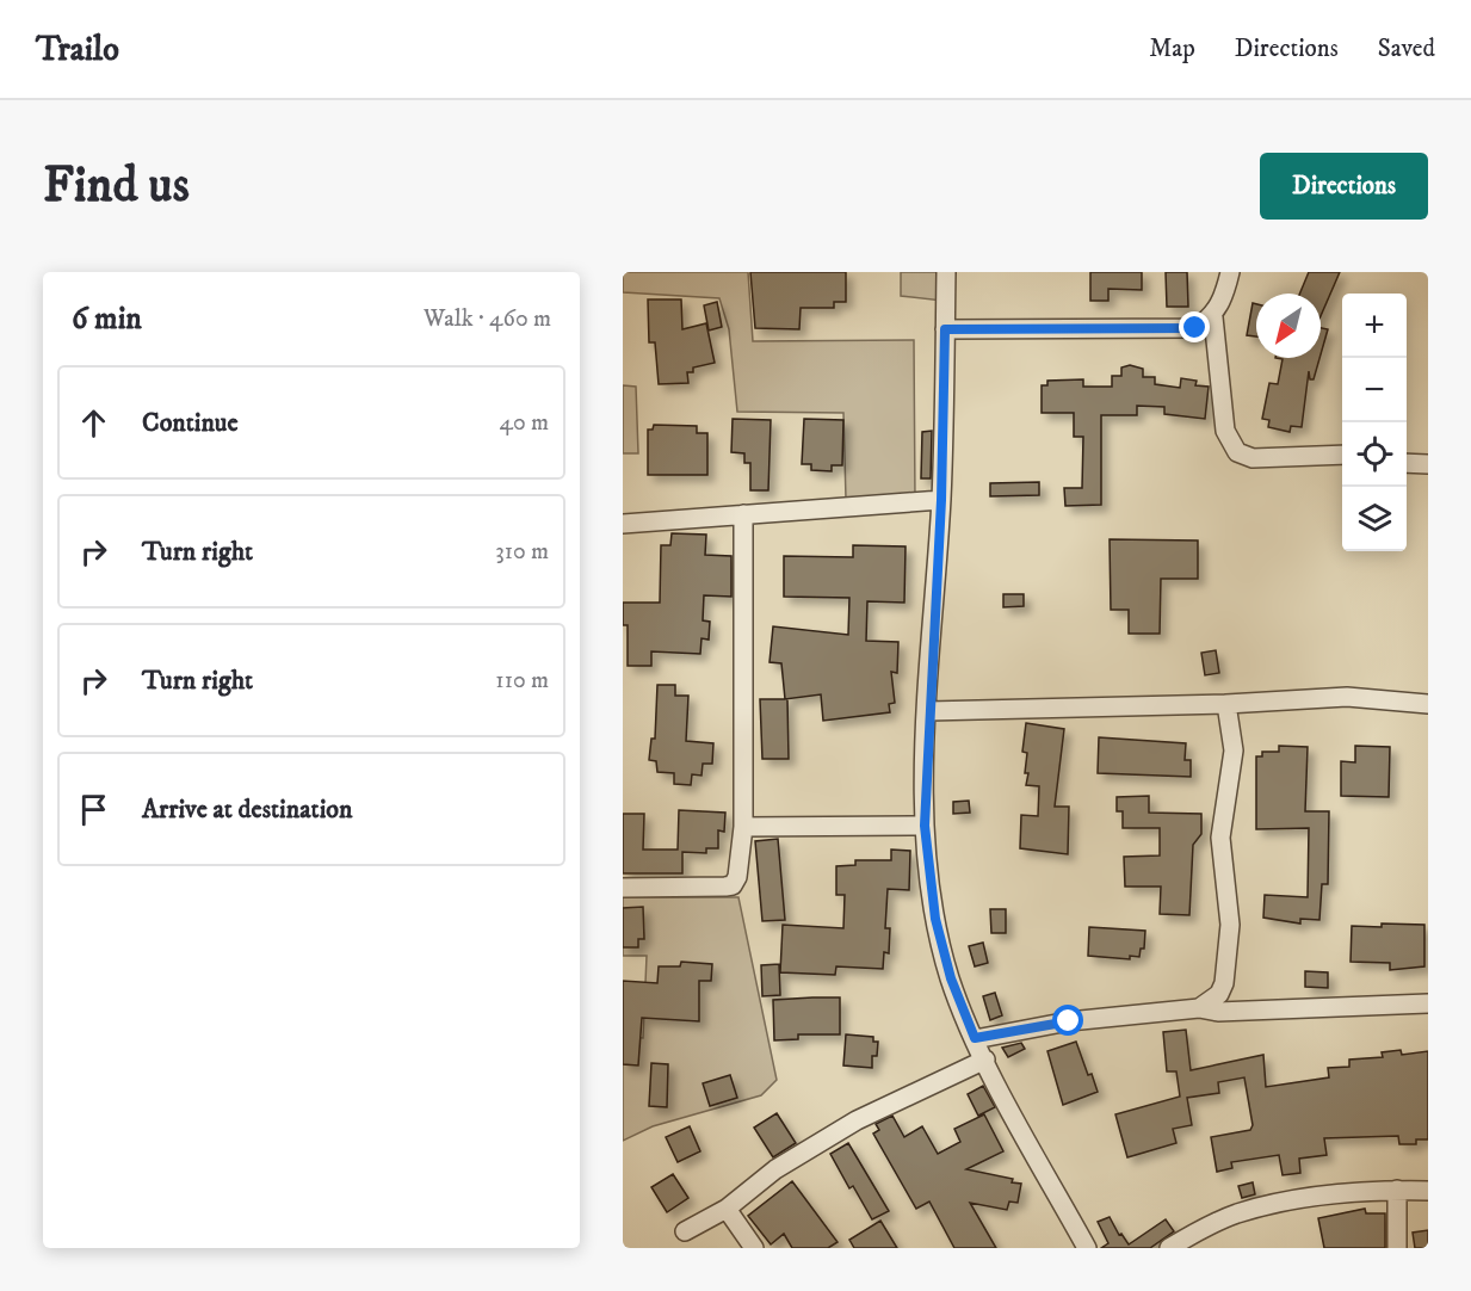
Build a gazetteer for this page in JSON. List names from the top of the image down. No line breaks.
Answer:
{"north":"bottom left","page":{"header":"Trailo","nav":["Map","Directions","Saved"],"buttons":"Directions","title":"Find us","heading":["6 min","Walk · 460 m"],"map_buttons":["+","−"],"list":[["Continue","40 m"],["Turn right","310 m"],["Turn right","110 m"],"Arrive at destination"]}}
